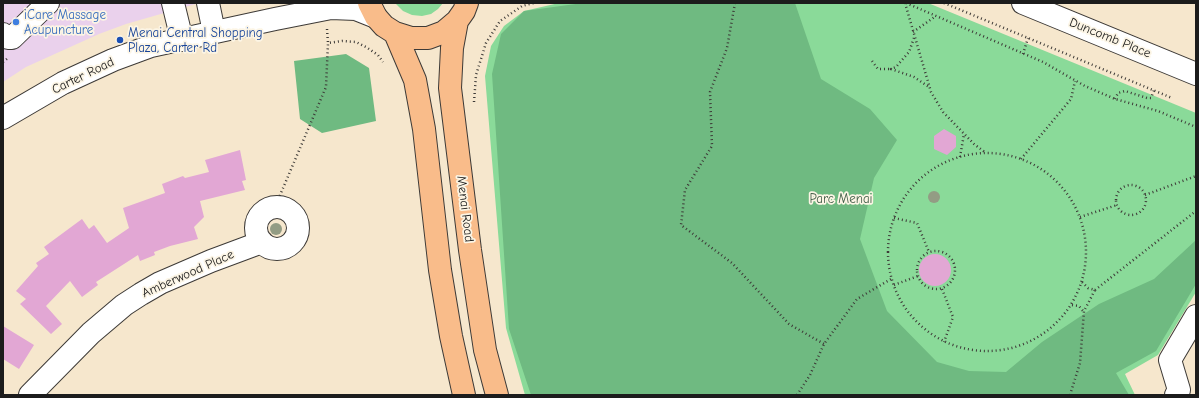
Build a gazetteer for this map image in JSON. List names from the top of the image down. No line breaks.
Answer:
{"streets":{"main road":["Menai Road"],"street":["Duncomb Place","Carter Road","Amberwood Place"]},"parks":["Parc Menai"],"places":["iCare Massage Acupuncture","Menai Central Shopping Plaza, Carter Rd"]}
